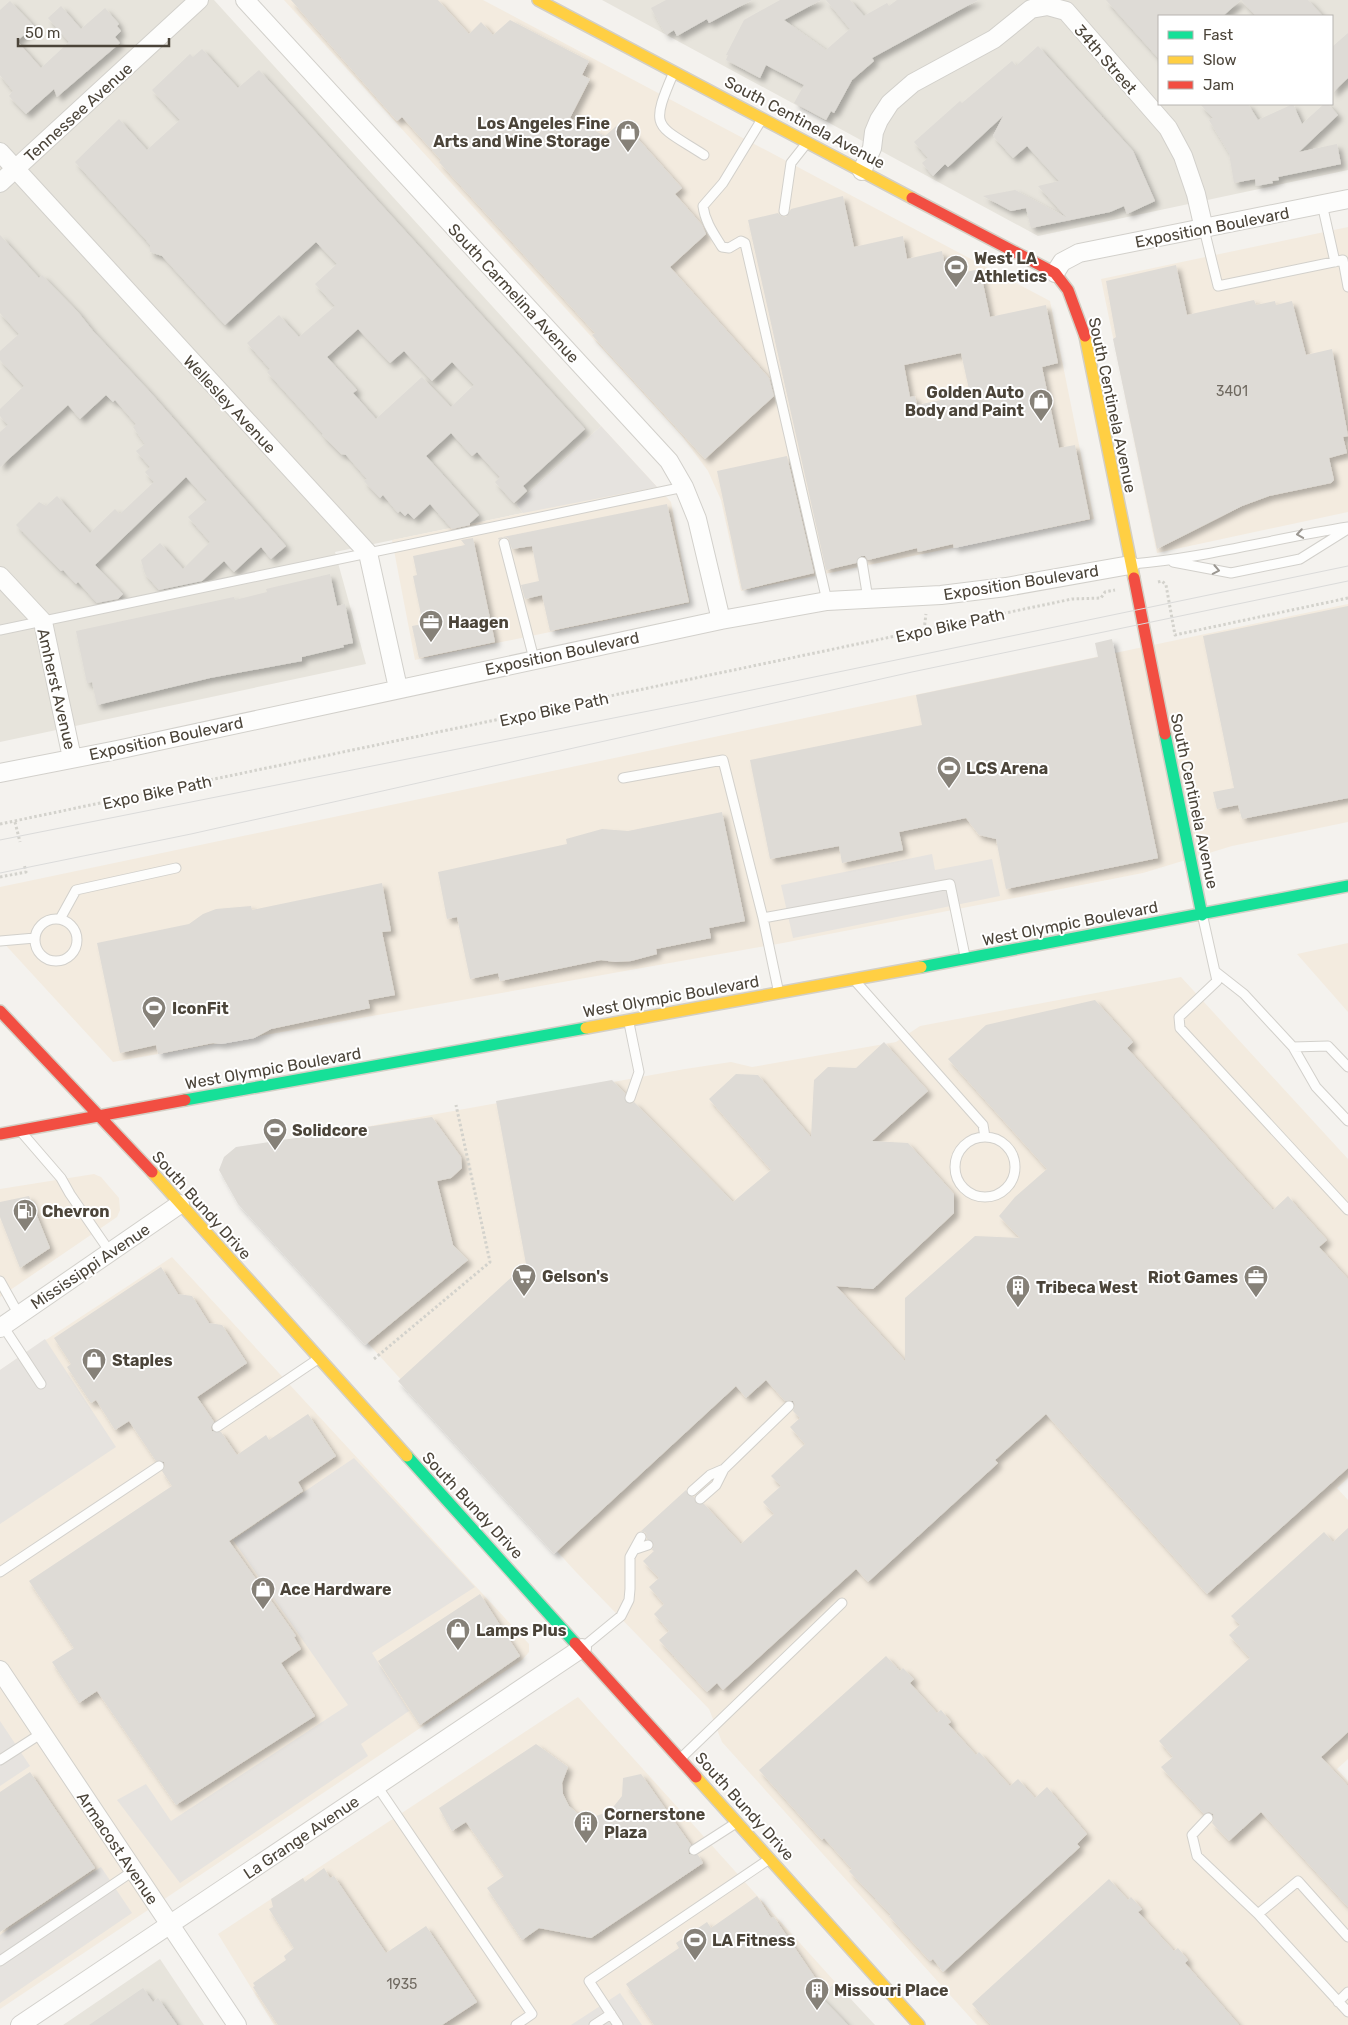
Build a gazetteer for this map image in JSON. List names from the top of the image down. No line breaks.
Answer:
{"streets":{"main road":["South Centinela Avenue","West Olympic Boulevard","South Bundy Drive"],"street":["34th Street","Tennessee Avenue","Exposition Boulevard","South Carmelina Avenue","Wellesley Avenue","Amherst Avenue","Mississippi Avenue","La Grange Avenue","Armacost Avenue"],"path":["Expo Bike Path"]},"crossings":[["34th Street","South Centinela Avenue"],["34th Street","Exposition Boulevard"],["Tennessee Avenue","Wellesley Avenue"],["South Centinela Avenue","Exposition Boulevard"],["South Centinela Avenue","West Olympic Boulevard"],["Exposition Boulevard","South Carmelina Avenue"],["Exposition Boulevard","Amherst Avenue"],["West Olympic Boulevard","South Bundy Drive"],["South Bundy Drive","Mississippi Avenue"],["South Bundy Drive","La Grange Avenue"],["La Grange Avenue","Armacost Avenue"]],"places":{"shop":["Los Angeles Fine Arts and Wine Storage","Golden Auto Body and Paint","Staples","Ace Hardware","Lamps Plus"],"sports":["West LA Athletics","LCS Arena","IconFit","Solidcore","LA Fitness"],"office":["Haagen","Riot Games"],"fuel station":["Chevron"],"supermarket":["Gelson's"],"building":["Tribeca West","Cornerstone Plaza","Missouri Place"]},"house_numbers":["3401","1935"],"legend":["Fast","Slow","Jam"],"scale_bar":"50 m"}
